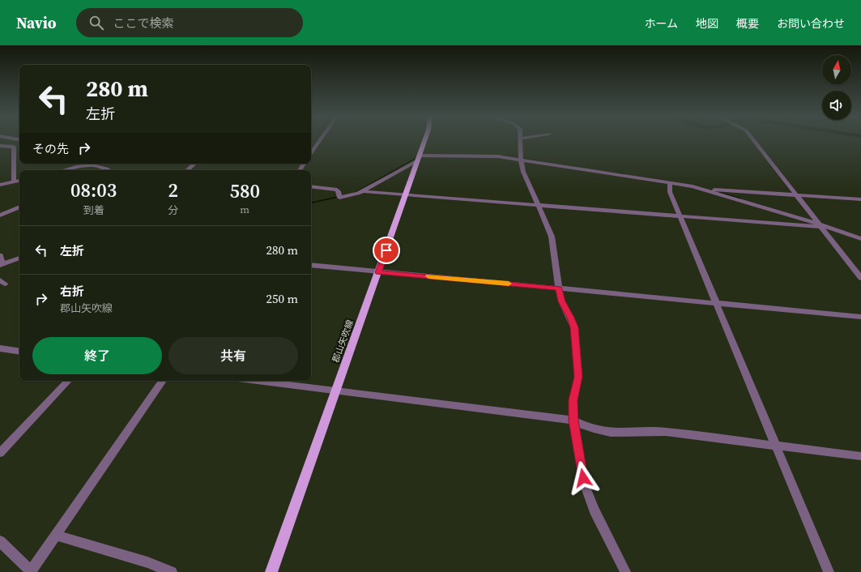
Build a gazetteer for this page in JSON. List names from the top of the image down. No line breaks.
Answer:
{"streets":{"main road":["郡山矢吹線"]},"north":"top","page":{"header":"Navio","search":"ここで検索","nav":["ホーム","地図","概要","お問い合わせ"],"turn":["280 m","左折"],"then":"その先","eta":["08:03","到着","2","分","580","m"],"list":[{"name":"左折","value":"280 m"},{"name":"右折","note":"郡山矢吹線","value":"250 m"}],"buttons":["終了","共有"]}}
